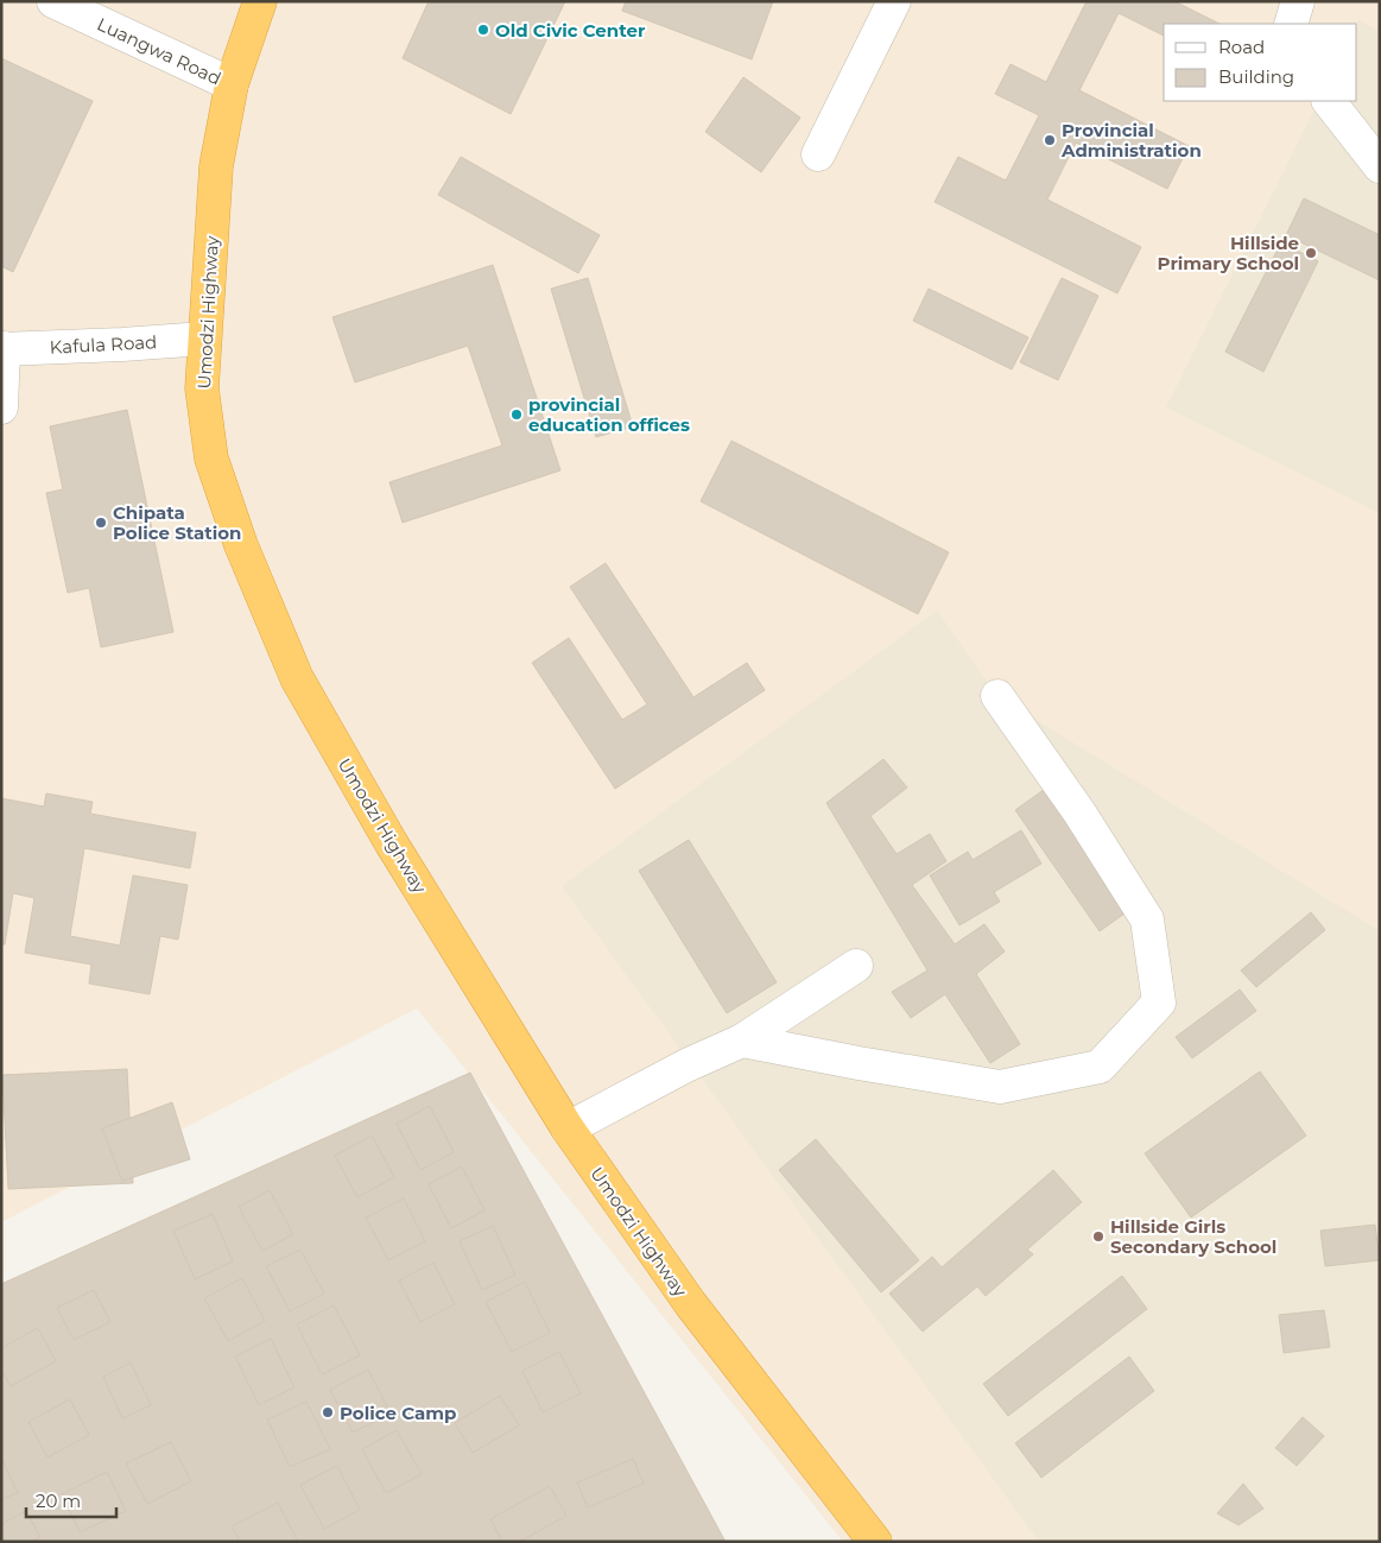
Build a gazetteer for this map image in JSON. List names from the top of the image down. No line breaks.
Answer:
{"streets":{"highway":["Umodzi Highway"],"street":["Luangwa Road","Kafula Road"]},"crossings":[["Luangwa Road","Umodzi Highway"],["Umodzi Highway","Kafula Road"]],"places":["Old Civic Center","Provincial Administration","Hillside Primary School","provincial education offices","Chipata Police Station","Hillside Girls Secondary School","Police Camp"],"legend":["Road","Building"],"scale_bar":"20 m"}
